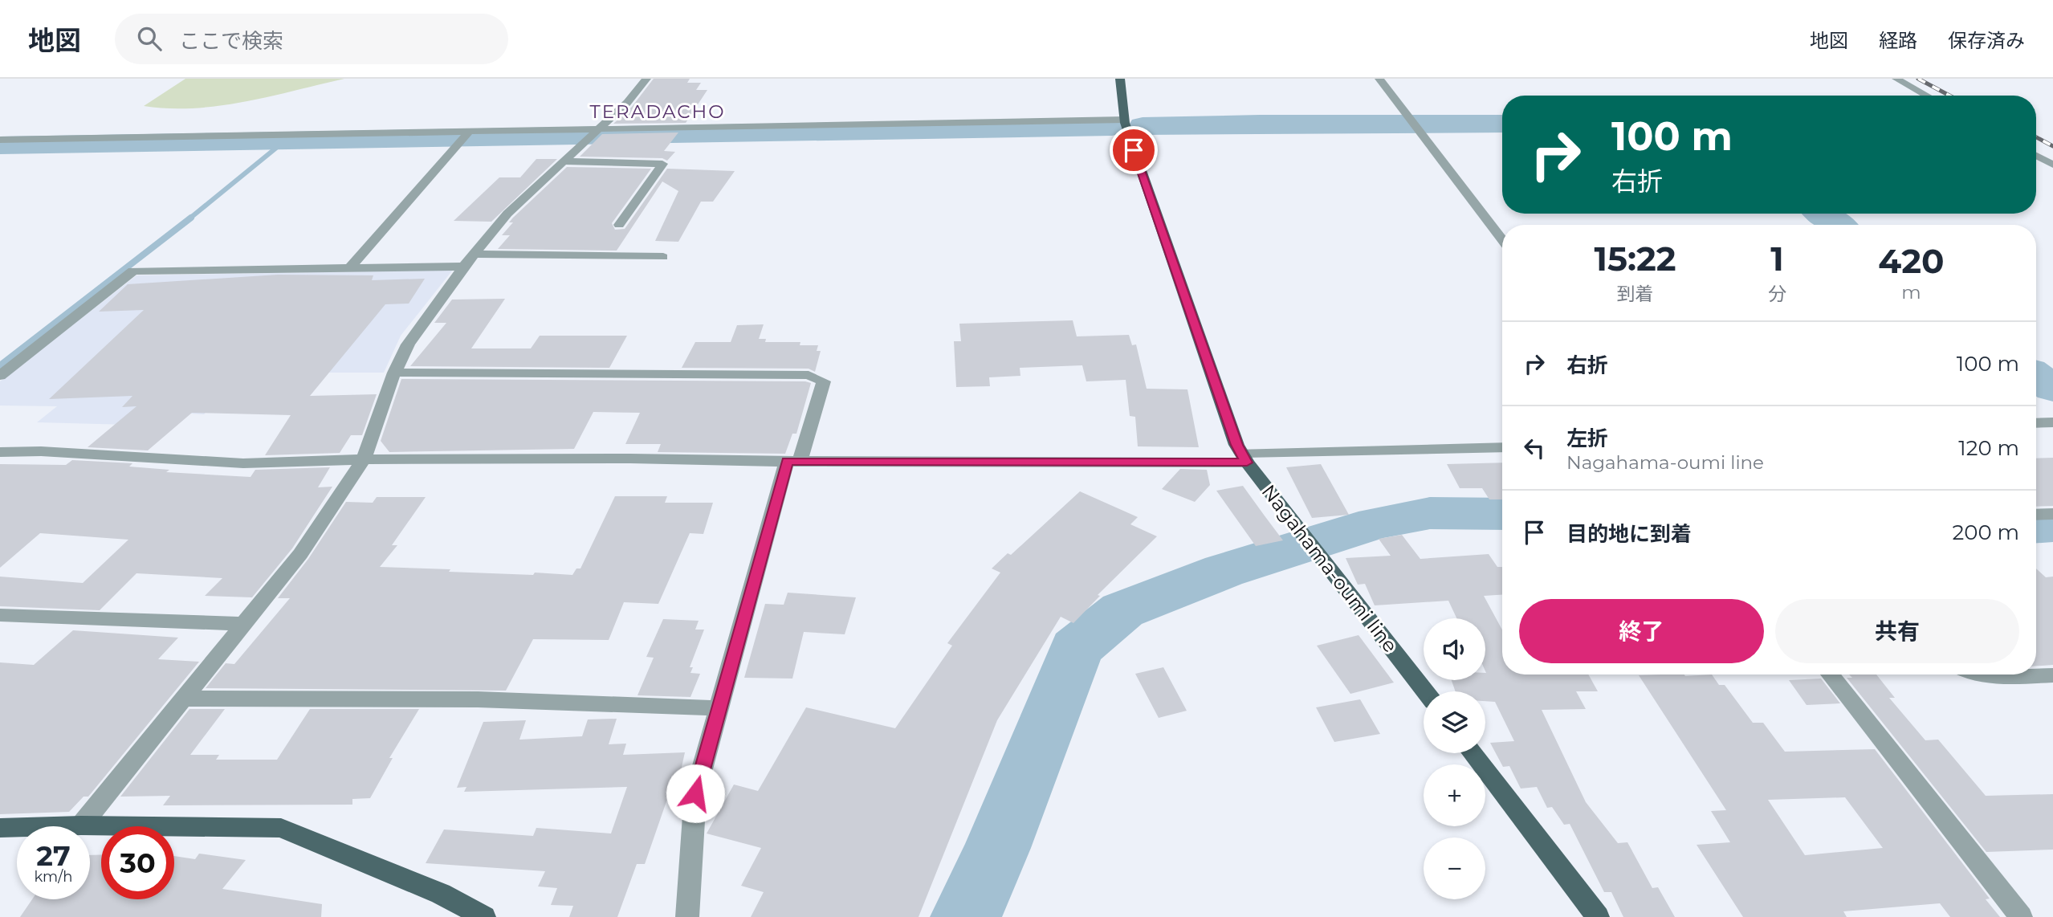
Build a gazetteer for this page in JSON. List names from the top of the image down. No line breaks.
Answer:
{"streets":{"main road":["Nagahama-oumi line"]},"districts":["TERADACHO"],"page":{"header":"地図","search":"ここで検索","nav":["地図","経路","保存済み"],"turn":["100 m","右折"],"eta":["15:22","到着","1","分","420","m"],"list":[{"name":"右折","value":"100 m"},{"name":"左折","note":"Nagahama-oumi line","value":"120 m"},{"name":"目的地に到着","value":"200 m"}],"buttons":["終了","共有"],"map_buttons":["+","−"],"speed":"27 km/h","limit":"30"}}
